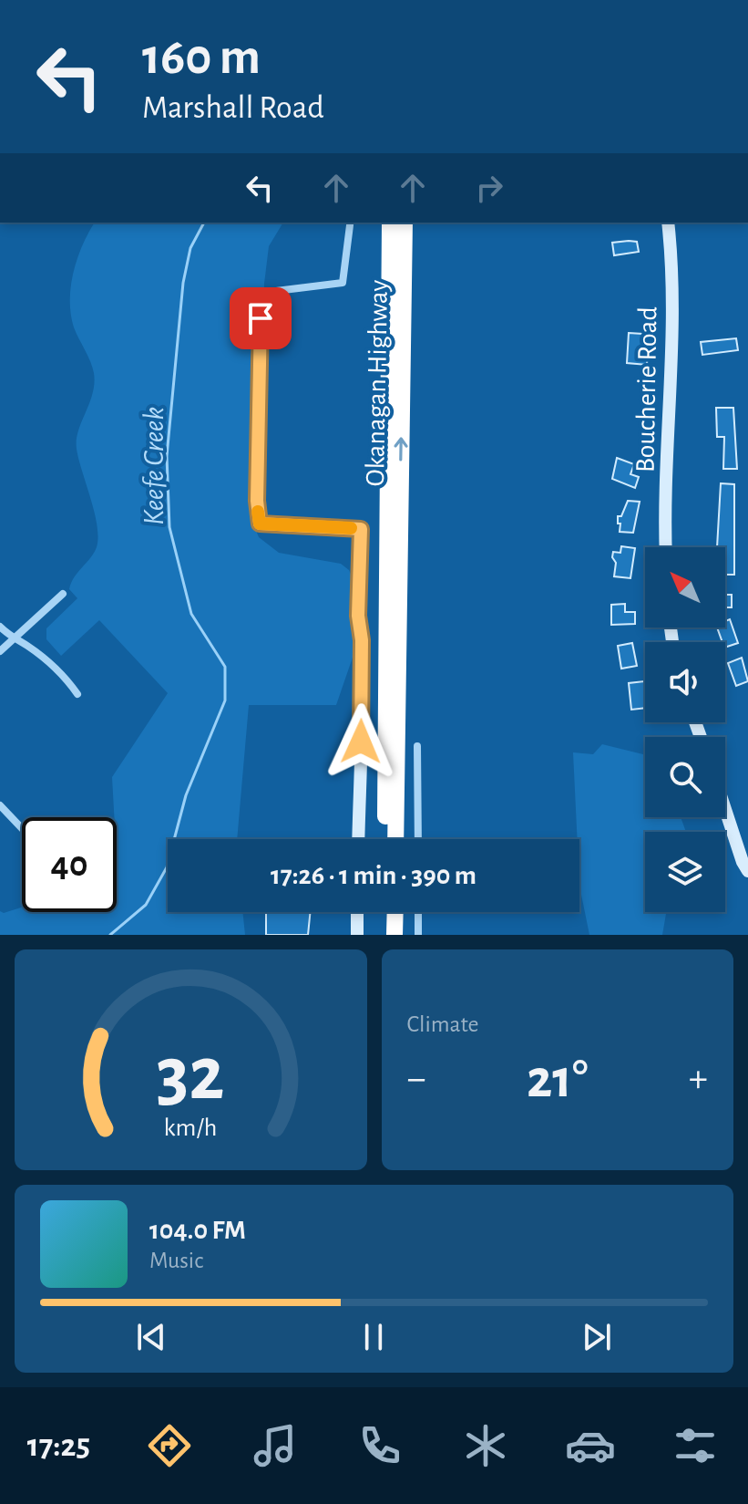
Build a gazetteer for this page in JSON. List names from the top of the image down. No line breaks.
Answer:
{"streets":{"highway":["Okanagan Highway"],"main road":["Boucherie Road"]},"water":["Keefe Creek"],"north":"top left","page":{"turn":["160 m","Marshall Road"],"limit":"40","trip":"17:26 · 1 min · 390 m","tile":"Climate","heat":["−","21°","+"],"song":["104.0 FM","Music"],"tabs":"17:25","gauge":["32","km/h"]}}
